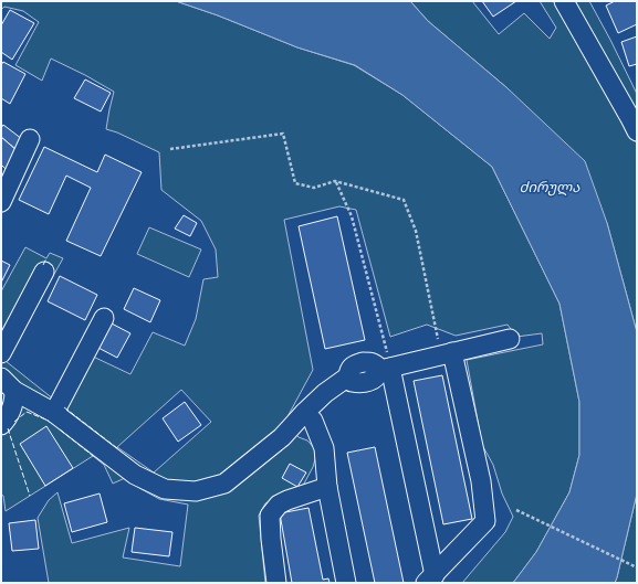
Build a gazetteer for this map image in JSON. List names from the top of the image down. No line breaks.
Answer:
{"water":["ძირულა"]}
